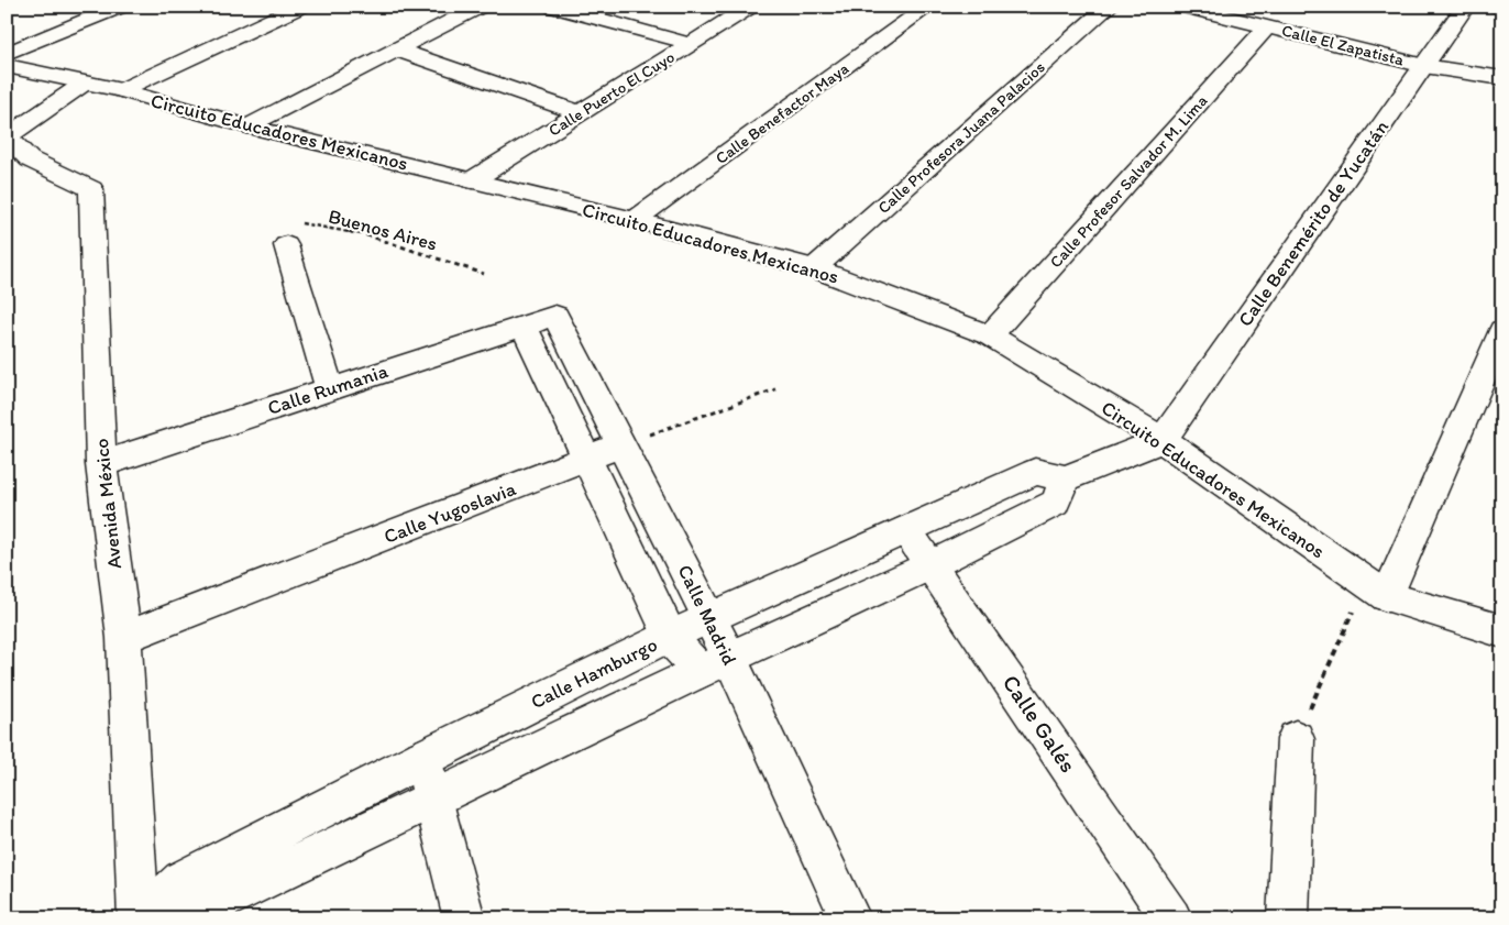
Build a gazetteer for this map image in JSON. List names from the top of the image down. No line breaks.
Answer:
{"streets":{"street":["Calle El Zapatista","Calle Puerto El Cuyo","Calle Benefactor Maya","Circuito Educadores Mexicanos","Calle Profesora Juana Palacios","Calle Profesor Salvador M. Lima","Calle Benemérito de Yucatán","Calle Rumania","Avenida México","Calle Yugoslavia","Calle Madrid","Calle Hamburgo","Calle Galés"],"path":["Buenos Aires"]},"crossings":[["Calle El Zapatista","Calle Profesor Salvador M. Lima"],["Calle El Zapatista","Calle Benemérito de Yucatán"],["Calle Puerto El Cuyo","Circuito Educadores Mexicanos"],["Calle Benefactor Maya","Circuito Educadores Mexicanos"],["Circuito Educadores Mexicanos","Calle Profesora Juana Palacios"],["Circuito Educadores Mexicanos","Calle Profesor Salvador M. Lima"],["Circuito Educadores Mexicanos","Calle Benemérito de Yucatán"],["Calle Rumania","Avenida México"],["Calle Rumania","Calle Madrid"],["Avenida México","Calle Yugoslavia"],["Avenida México","Calle Hamburgo"],["Calle Yugoslavia","Calle Madrid"],["Calle Madrid","Calle Hamburgo"],["Calle Hamburgo","Calle Galés"]]}
